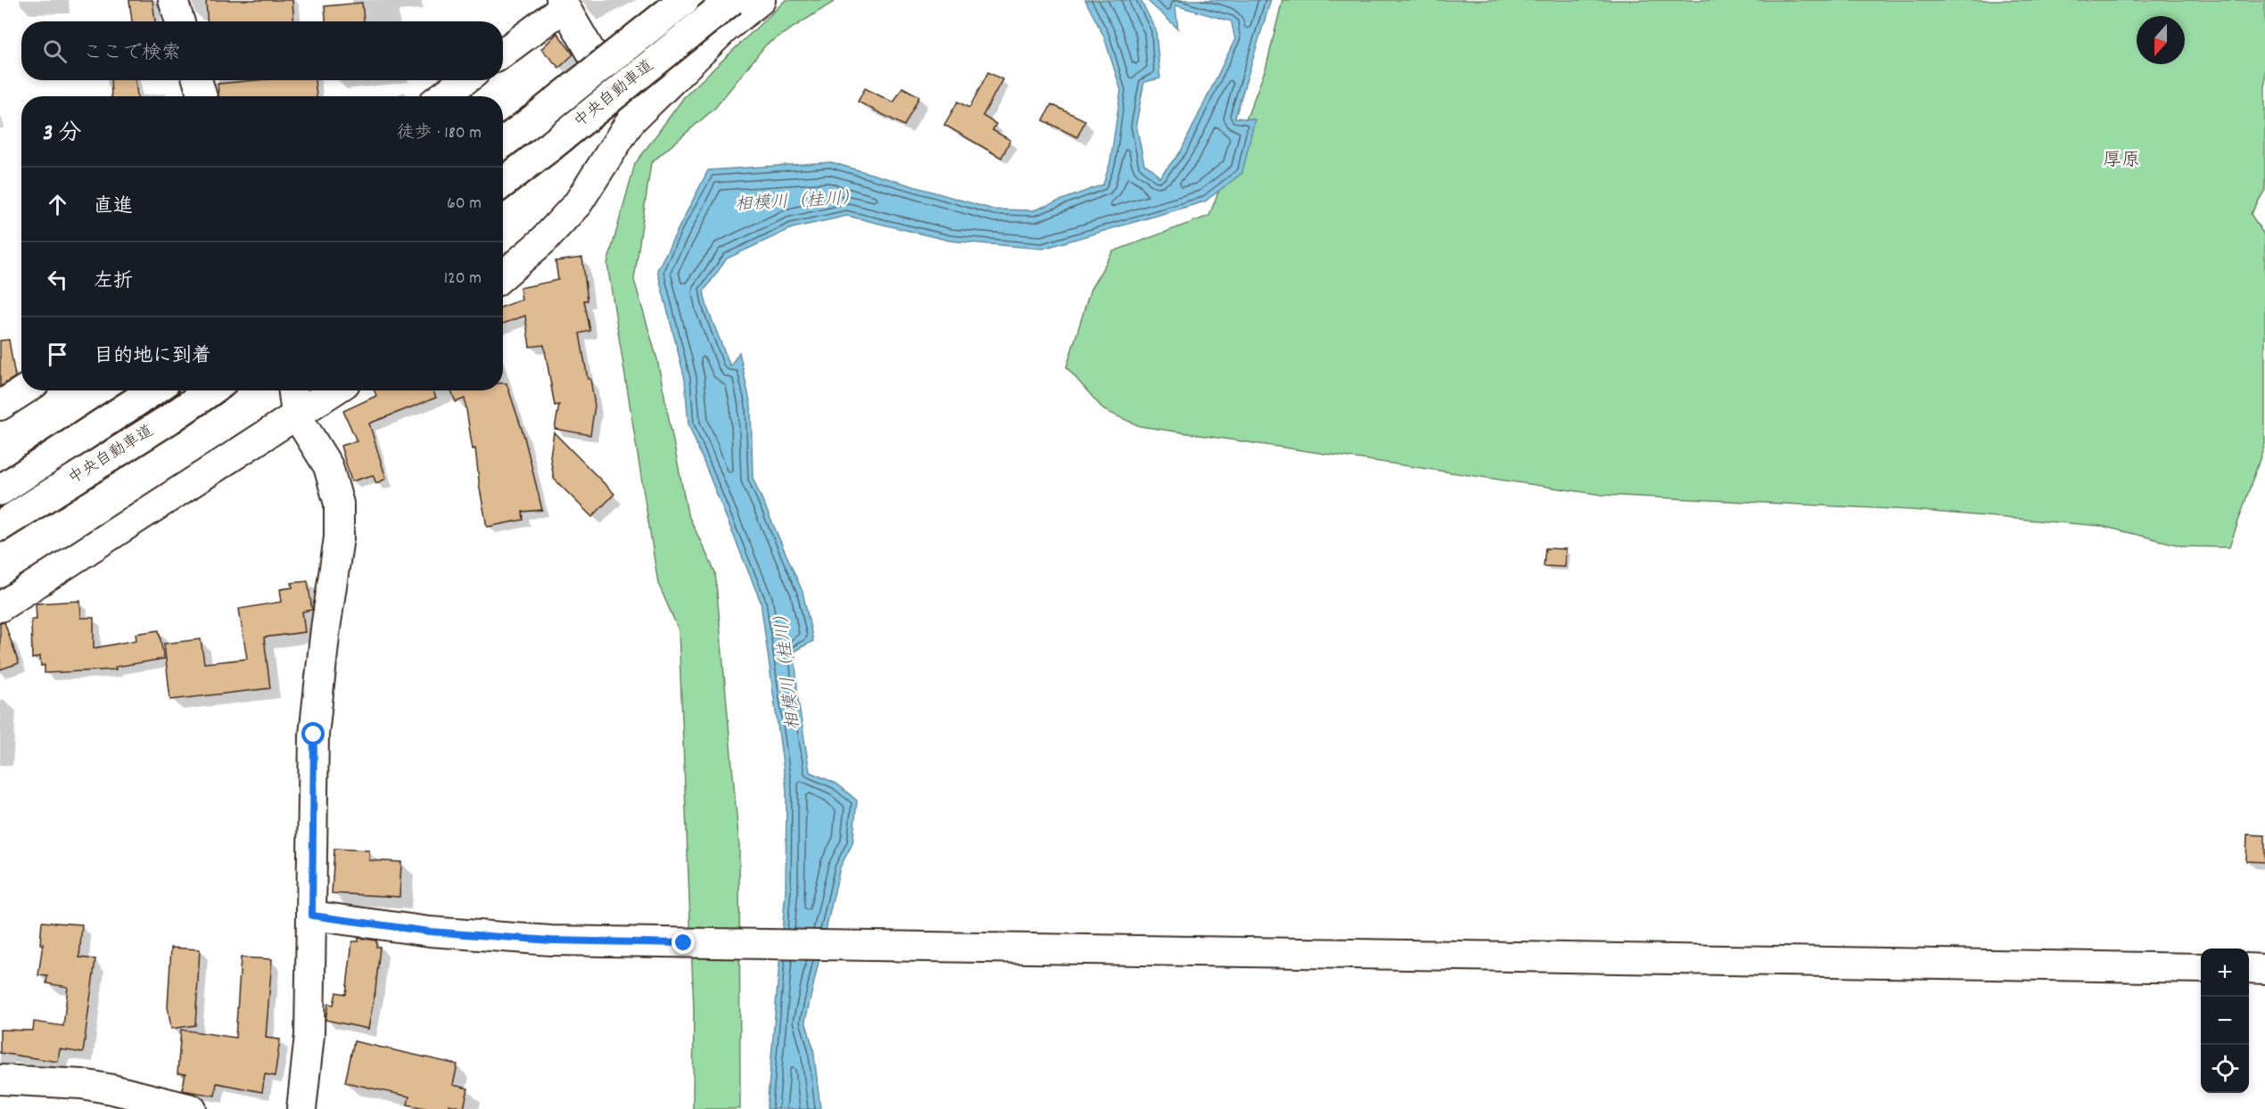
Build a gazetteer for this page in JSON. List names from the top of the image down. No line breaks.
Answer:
{"streets":{"highway":["中央自動車道"]},"districts":["厚原"],"water":["相模川（桂川）"],"north":"bottom","page":{"search":"ここで検索","heading":["3 分","徒歩 · 180 m"],"list":[["直進","60 m"],["左折","120 m"],"目的地に到着"],"map_buttons":["+","−"]}}
